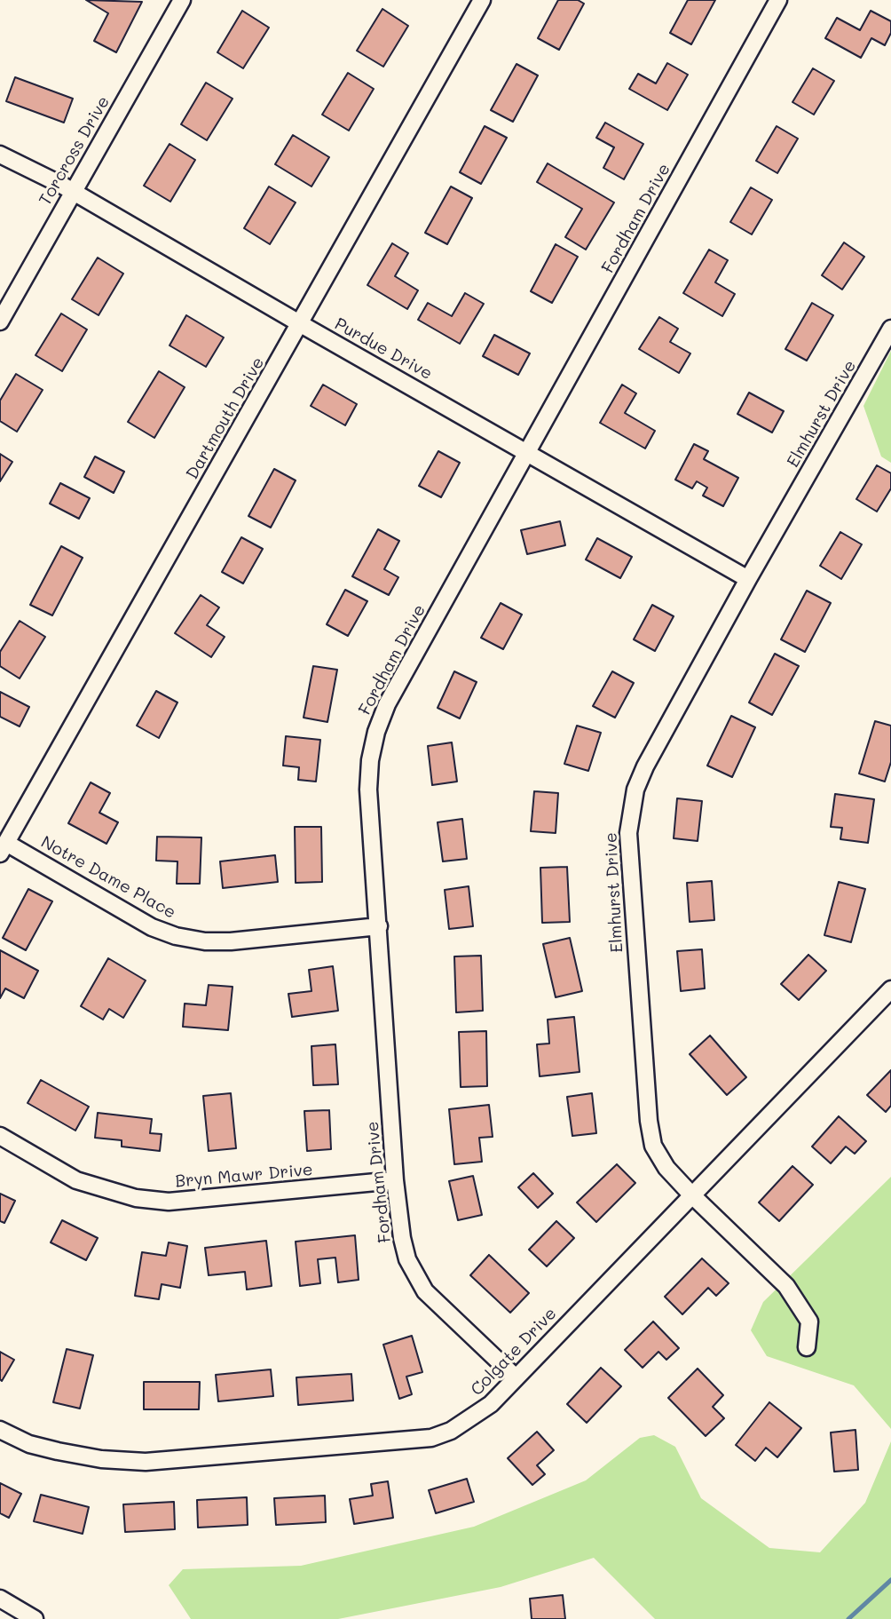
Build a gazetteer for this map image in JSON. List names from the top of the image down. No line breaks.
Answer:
{"streets":{"street":["Torcross Drive","Fordham Drive","Purdue Drive","Elmhurst Drive","Dartmouth Drive","Notre Dame Place","Bryn Mawr Drive","Colgate Drive"]},"crossings":[["Torcross Drive","Purdue Drive"],["Fordham Drive","Purdue Drive"],["Fordham Drive","Notre Dame Place"],["Fordham Drive","Bryn Mawr Drive"],["Fordham Drive","Colgate Drive"],["Purdue Drive","Elmhurst Drive"],["Purdue Drive","Dartmouth Drive"],["Elmhurst Drive","Colgate Drive"],["Dartmouth Drive","Notre Dame Place"]]}
